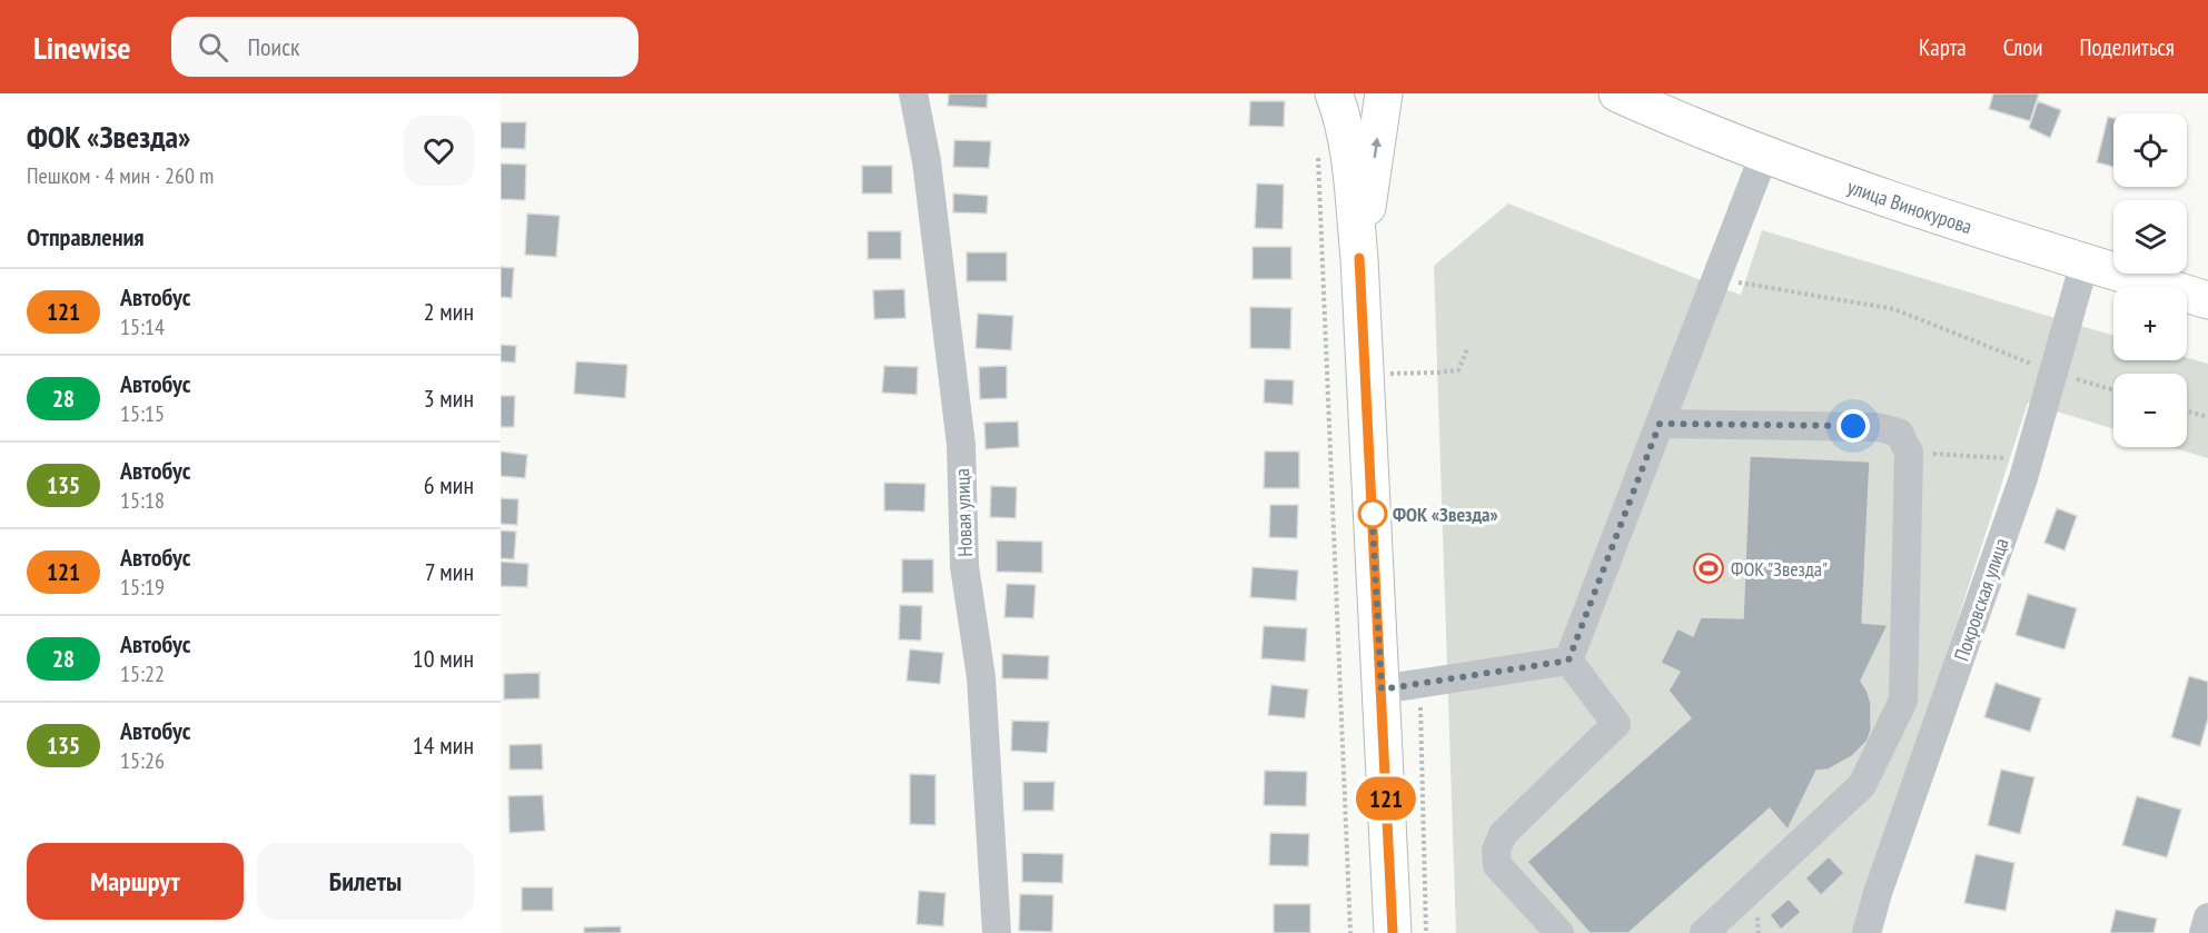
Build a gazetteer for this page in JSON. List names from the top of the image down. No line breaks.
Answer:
{"streets":{"main road":["улица Винокурова"],"street":["Новая улица","Покровская улица"]},"crossings":[["улица Винокурова","Покровская улица"]],"places":{"other":["ФОК «Звезда»"],"sports":["ФОК \"Звезда\""]},"lines":["bus line 121"],"page":{"header":"Linewise","search":"Поиск","nav":["Карта","Слои","Поделиться"],"heading":[["ФОК «Звезда»","Пешком · 4 мин · 260 m"],"Отправления"],"on_map":"121","map_buttons":["+","−"],"list":[{"mark":"121","name":"Автобус","note":"15:14","value":"2 мин"},{"mark":"28","name":"Автобус","note":"15:15","value":"3 мин"},{"mark":"135","name":"Автобус","note":"15:18","value":"6 мин"},{"mark":"121","name":"Автобус","note":"15:19","value":"7 мин"},{"mark":"28","name":"Автобус","note":"15:22","value":"10 мин"},{"mark":"135","name":"Автобус","note":"15:26","value":"14 мин"}],"buttons":["Маршрут","Билеты"]}}
